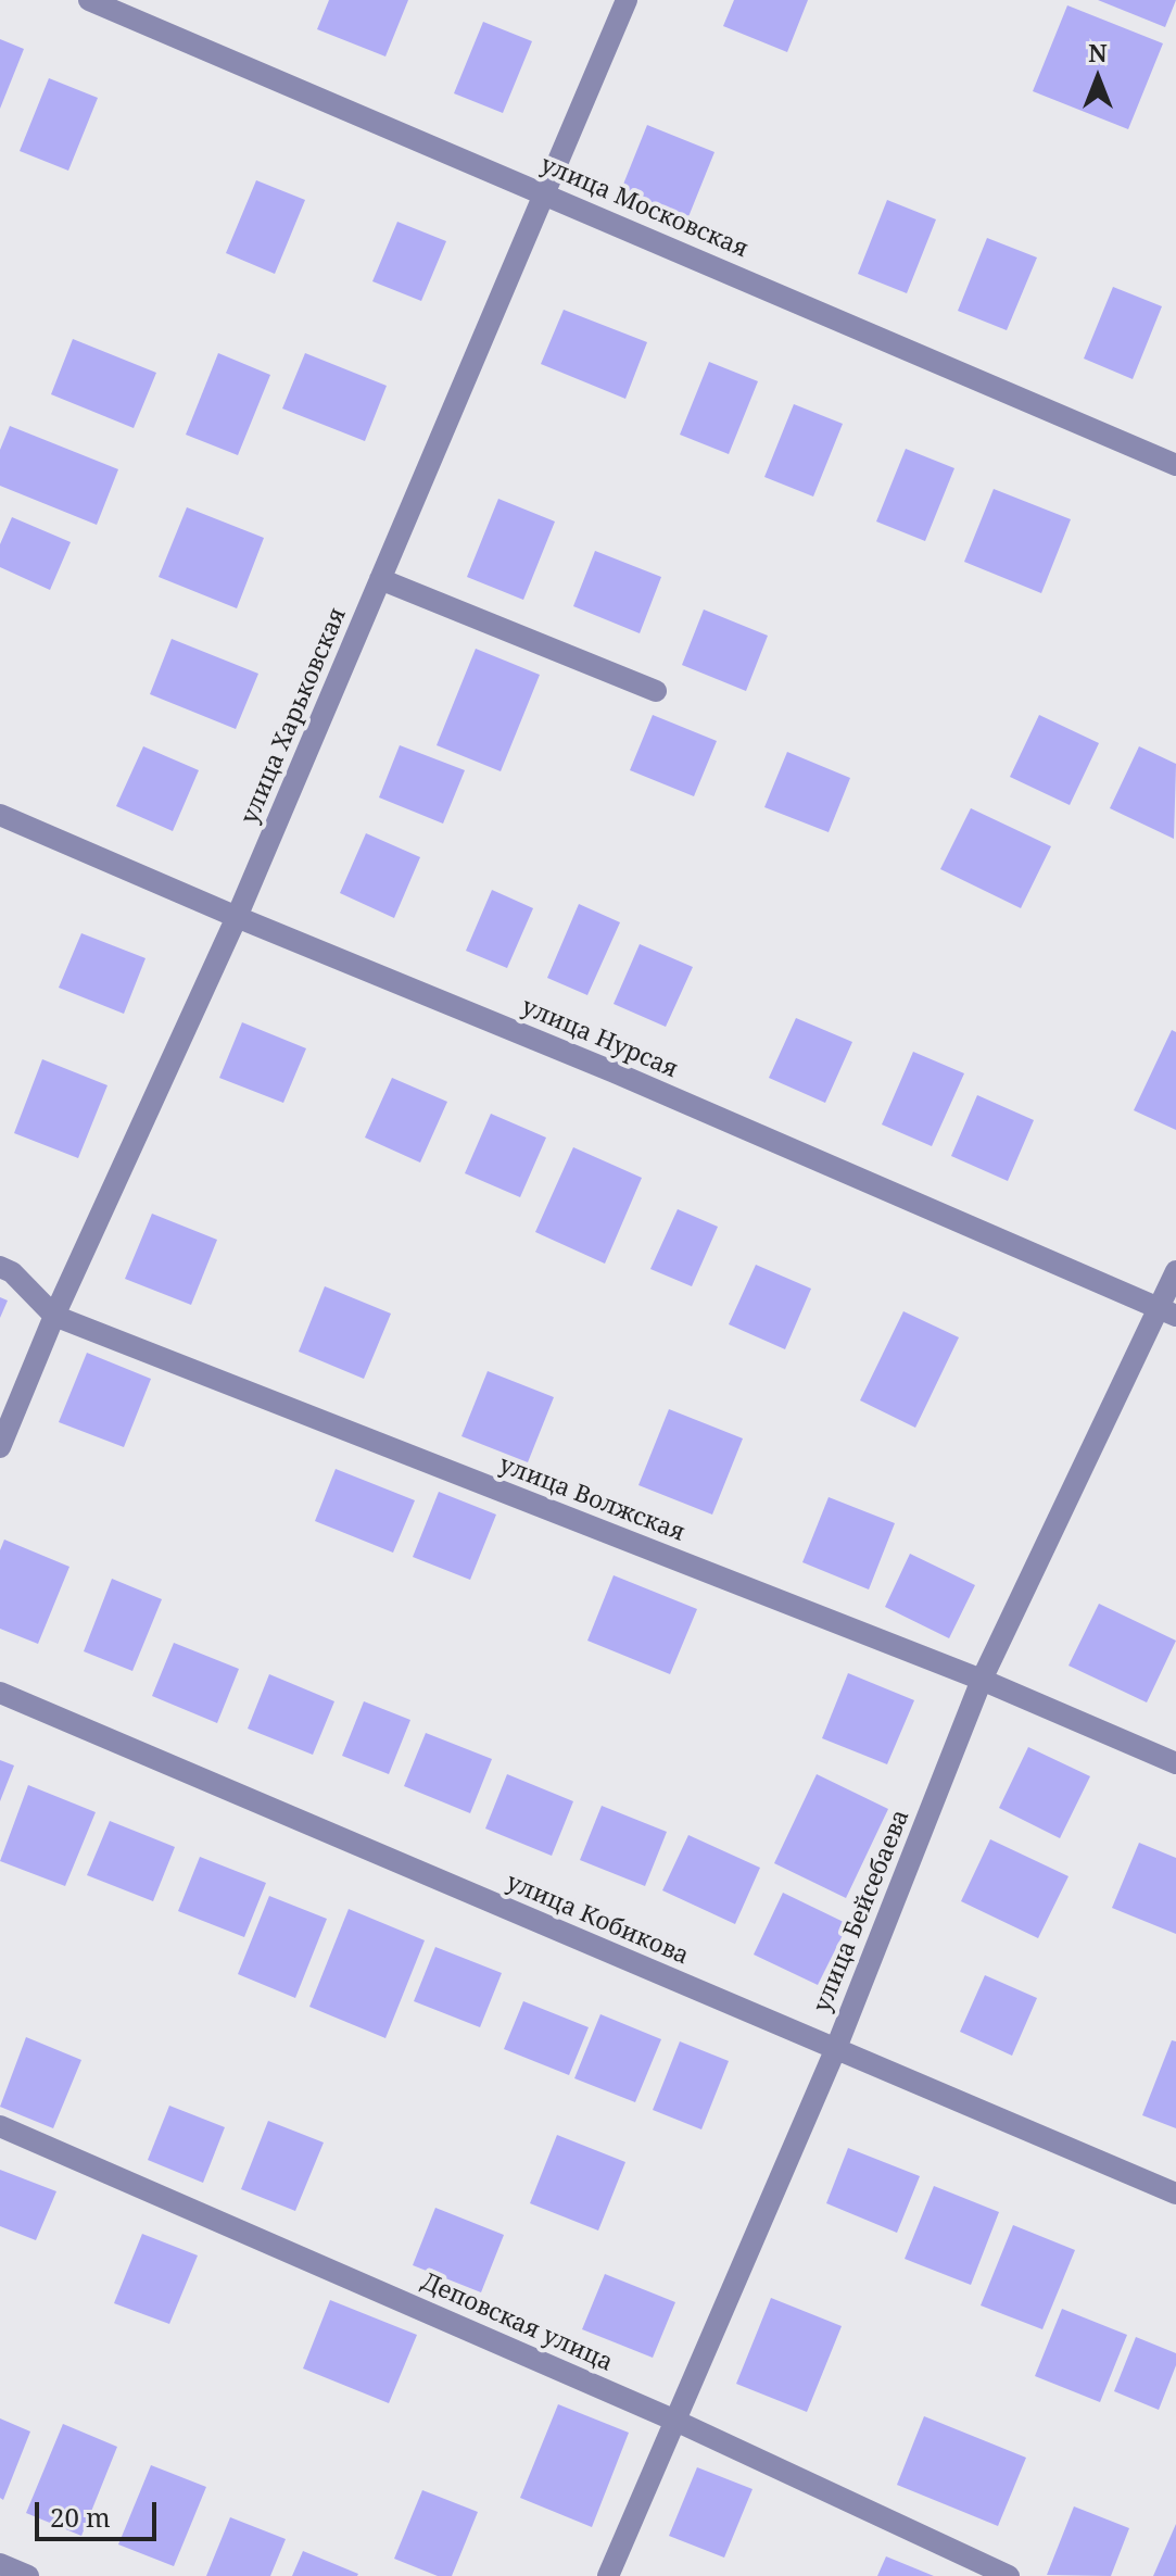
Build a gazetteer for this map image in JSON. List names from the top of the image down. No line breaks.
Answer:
{"streets":{"street":["улица Московская","улица Харьковская","улица Нурсая","улица Волжская","улица Бейсебаева","улица Кобикова","Деповская улица"]},"crossings":[["улица Московская","улица Харьковская"],["улица Харьковская","улица Нурсая"],["улица Харьковская","улица Волжская"],["улица Нурсая","улица Бейсебаева"],["улица Волжская","улица Бейсебаева"],["улица Бейсебаева","улица Кобикова"],["улица Бейсебаева","Деповская улица"]],"scale_bar":"20 m","north":"top"}
